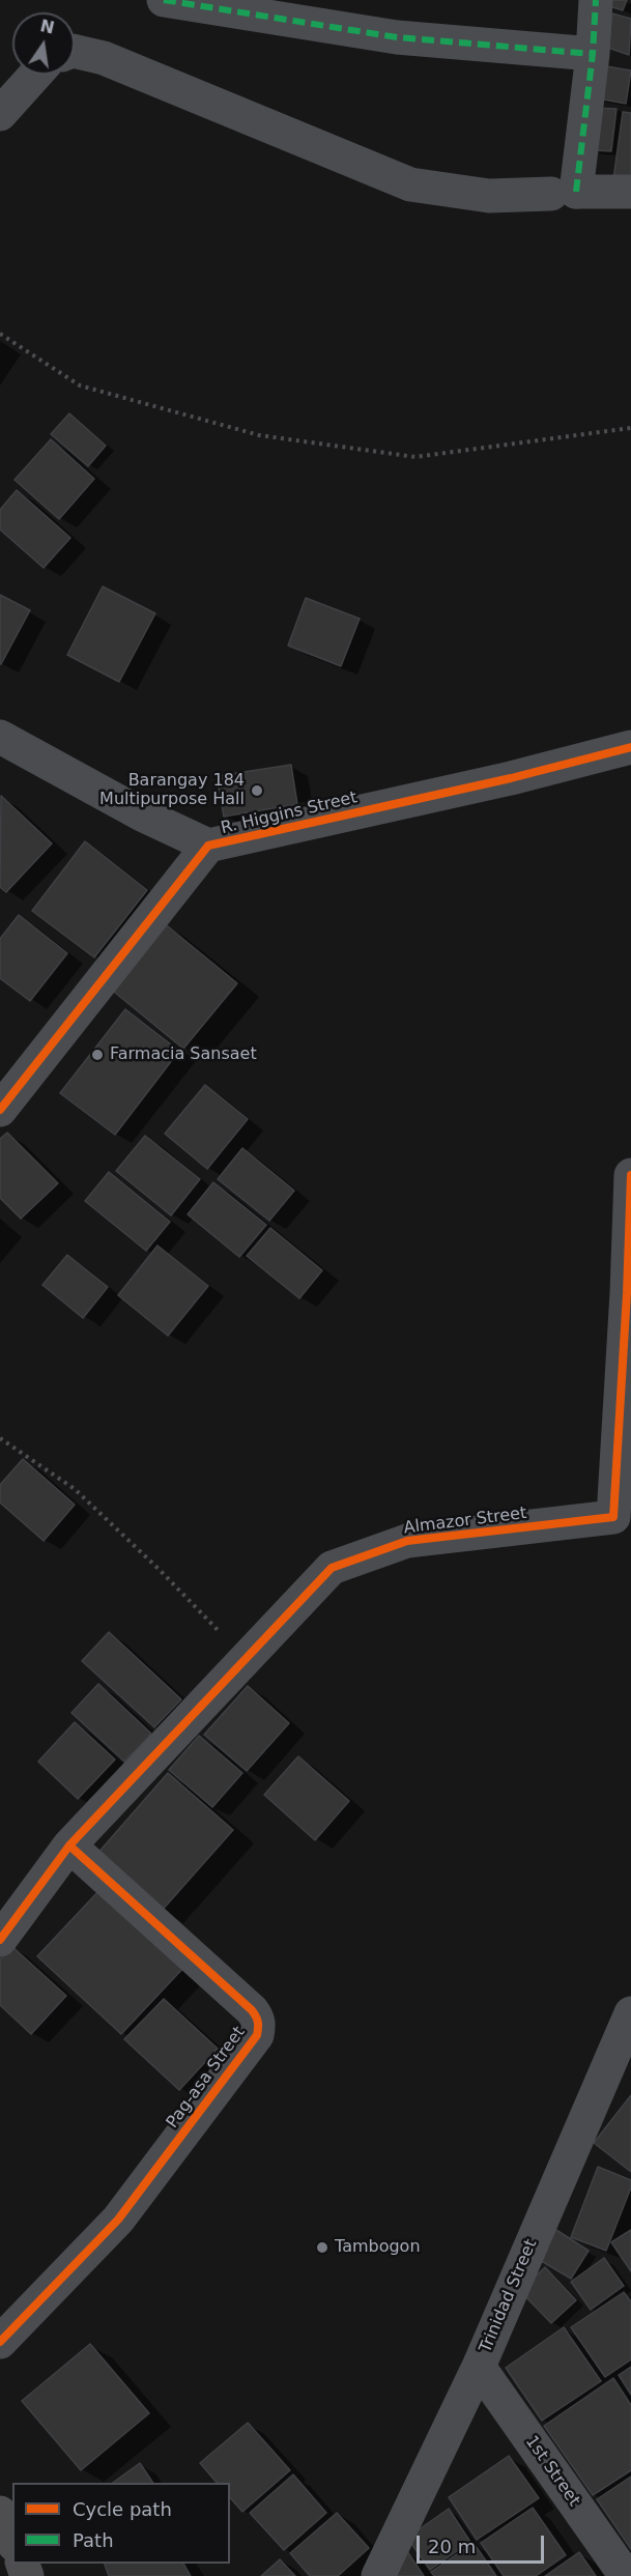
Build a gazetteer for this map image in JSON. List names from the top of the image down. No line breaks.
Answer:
{"streets":{"street":["R. Higgins Street","Almazor Street","Pag-asa Street","Trinidad Street","1st Street"]},"crossings":[["Almazor Street","Pag-asa Street"],["Trinidad Street","1st Street"]],"places":["Barangay 184 Multipurpose Hall","Farmacia Sansaet","Tambogon"],"legend":["Cycle path","Path"],"scale_bar":"20 m","north":"top"}
